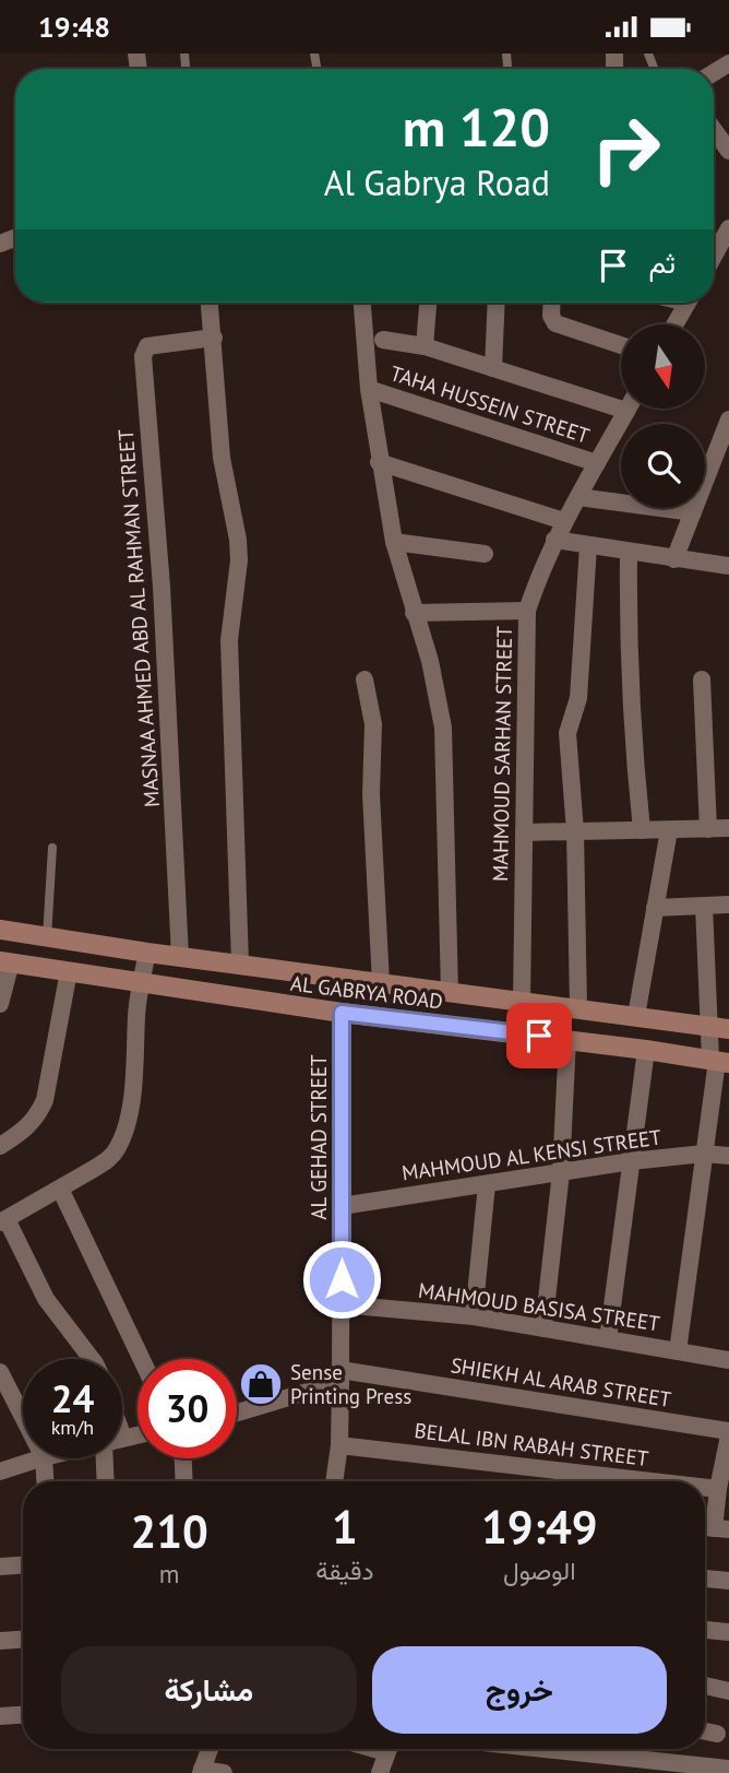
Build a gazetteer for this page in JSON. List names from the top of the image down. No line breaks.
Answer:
{"streets":{"street":["TAHA HUSSEIN STREET","MASNAA AHMED ABD AL RAHMAN STREET","MAHMOUD SARHAN STREET","AL GABRYA ROAD","AL GEHAD STREET","MAHMOUD AL KENSI STREET","MAHMOUD BASISA STREET","SHIEKH AL ARAB STREET","BELAL IBN RABAH STREET"]},"crossings":[["TAHA HUSSEIN STREET","MAHMOUD SARHAN STREET"],["MASNAA AHMED ABD AL RAHMAN STREET","AL GABRYA ROAD"],["MAHMOUD SARHAN STREET","AL GABRYA ROAD"],["AL GABRYA ROAD","AL GEHAD STREET"],["AL GEHAD STREET","MAHMOUD AL KENSI STREET"],["AL GEHAD STREET","MAHMOUD BASISA STREET"],["AL GEHAD STREET","SHIEKH AL ARAB STREET"],["AL GEHAD STREET","BELAL IBN RABAH STREET"]],"places":{"shop":["Sense Printing Press"]},"north":"bottom","page":{"status":"19:48","turn":["120 m","Al Gabrya Road"],"then":"ثم","speed":"24 km/h","limit":"30","eta":["19:49","الوصول","1","دقيقة","210","m"],"buttons":["خروج","مشاركة"]}}
